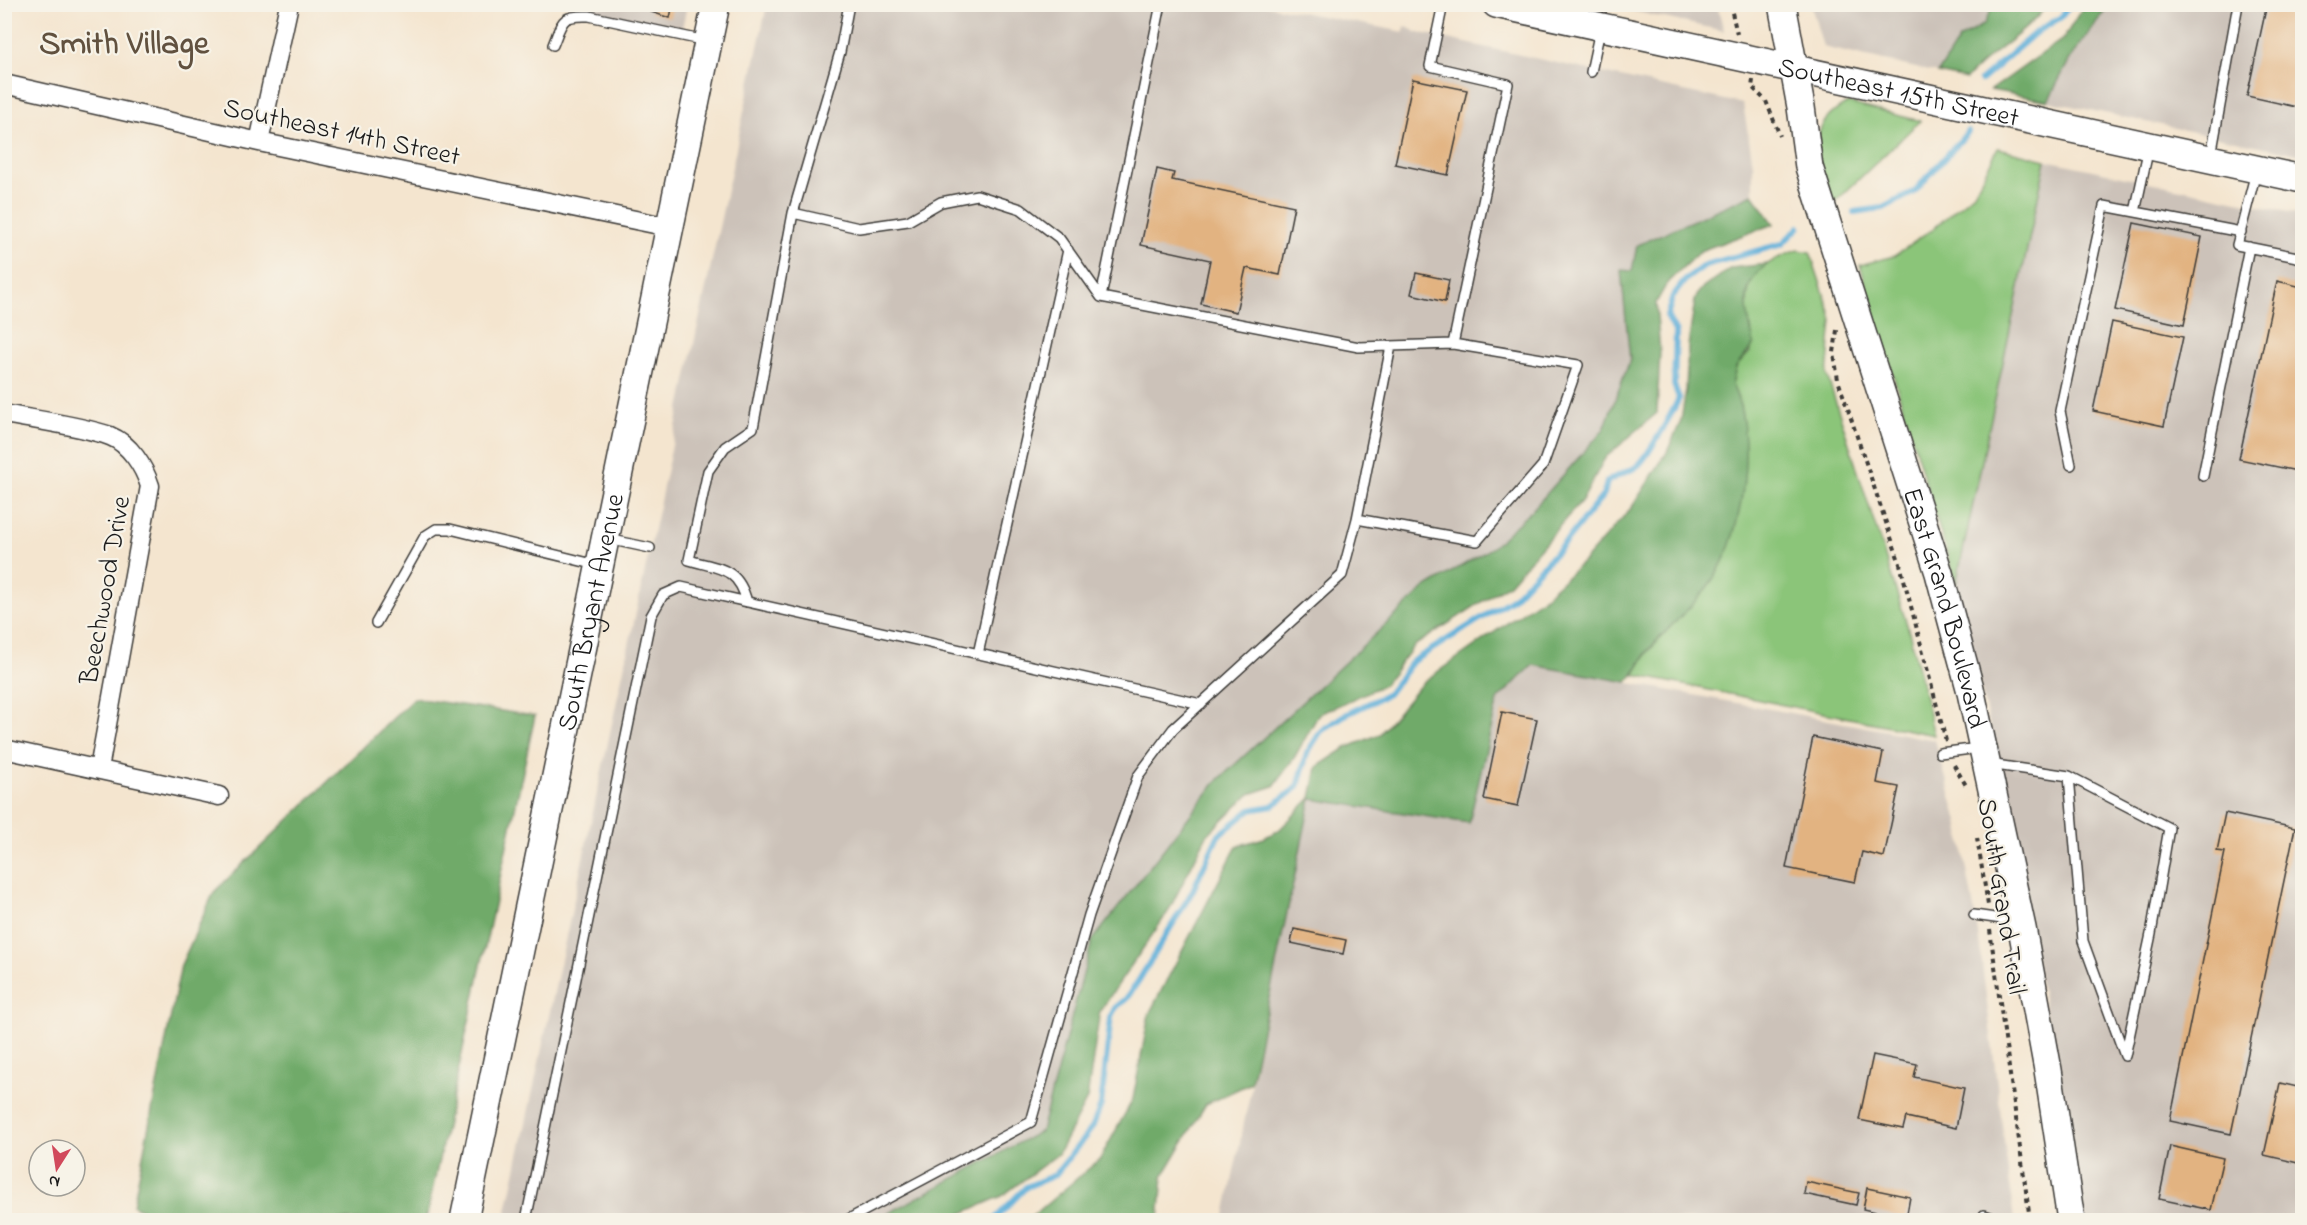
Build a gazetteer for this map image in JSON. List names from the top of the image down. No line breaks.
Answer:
{"streets":{"street":["Southeast 15th Street","Southeast 14th Street","Beechwood Drive","East Grand Boulevard","South Bryant Avenue"],"path":["South Grand Trail"]},"crossings":[["Southeast 15th Street","East Grand Boulevard"],["Southeast 14th Street","South Bryant Avenue"]],"districts":["Smith Village"],"north":"bottom"}
